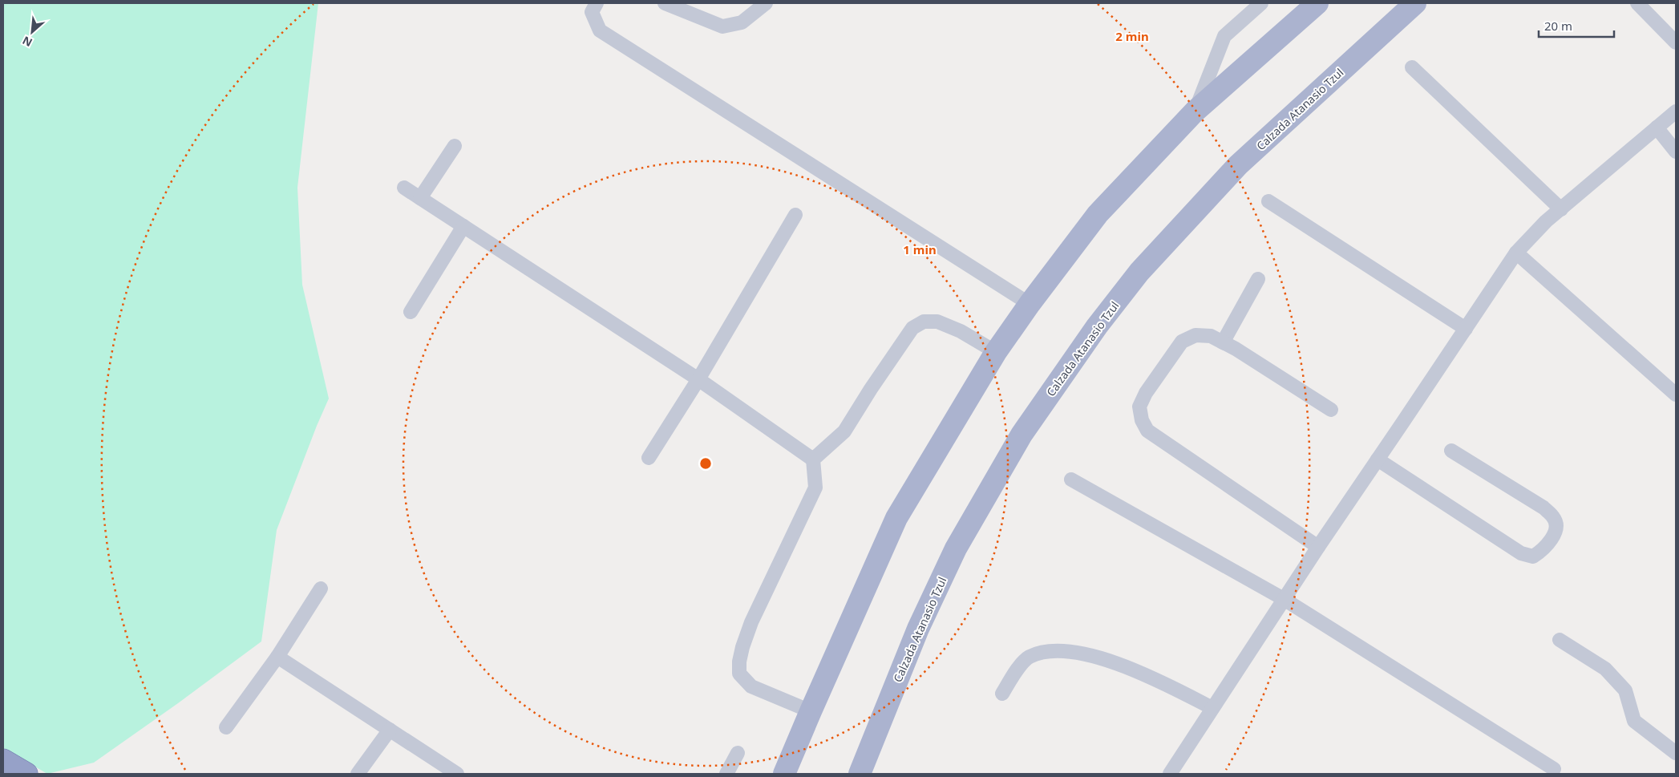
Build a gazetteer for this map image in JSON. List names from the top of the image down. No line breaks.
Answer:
{"streets":{"main road":["Calzada Atanasio Tzul"]},"scale_bar":"20 m","north":"bottom left","rings":["2 min","1 min"]}
